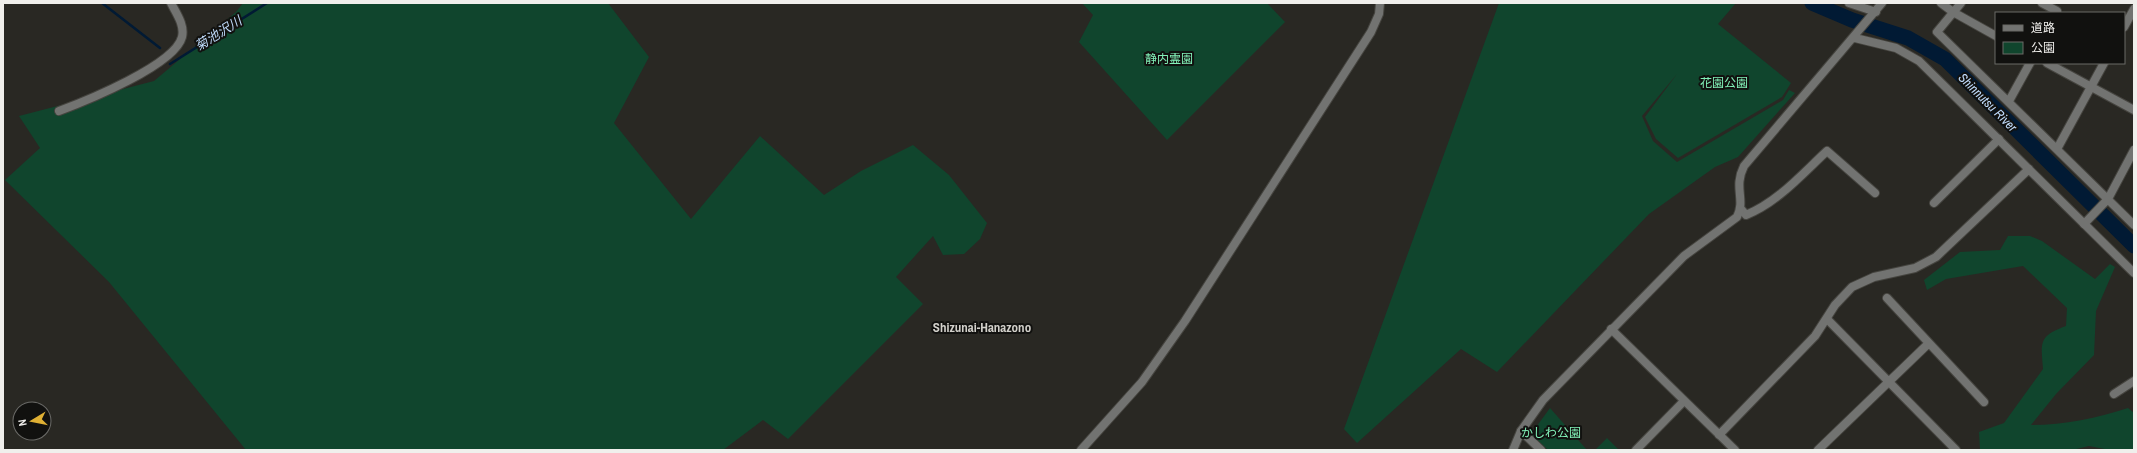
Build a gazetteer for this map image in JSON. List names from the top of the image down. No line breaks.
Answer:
{"districts":["Shizunai-Hanazono"],"water":["菊池沢川","Shinnutsu River"],"parks":["静内霊園","花園公園","かしわ公園"],"legend":["道路","公園"],"north":"left"}
